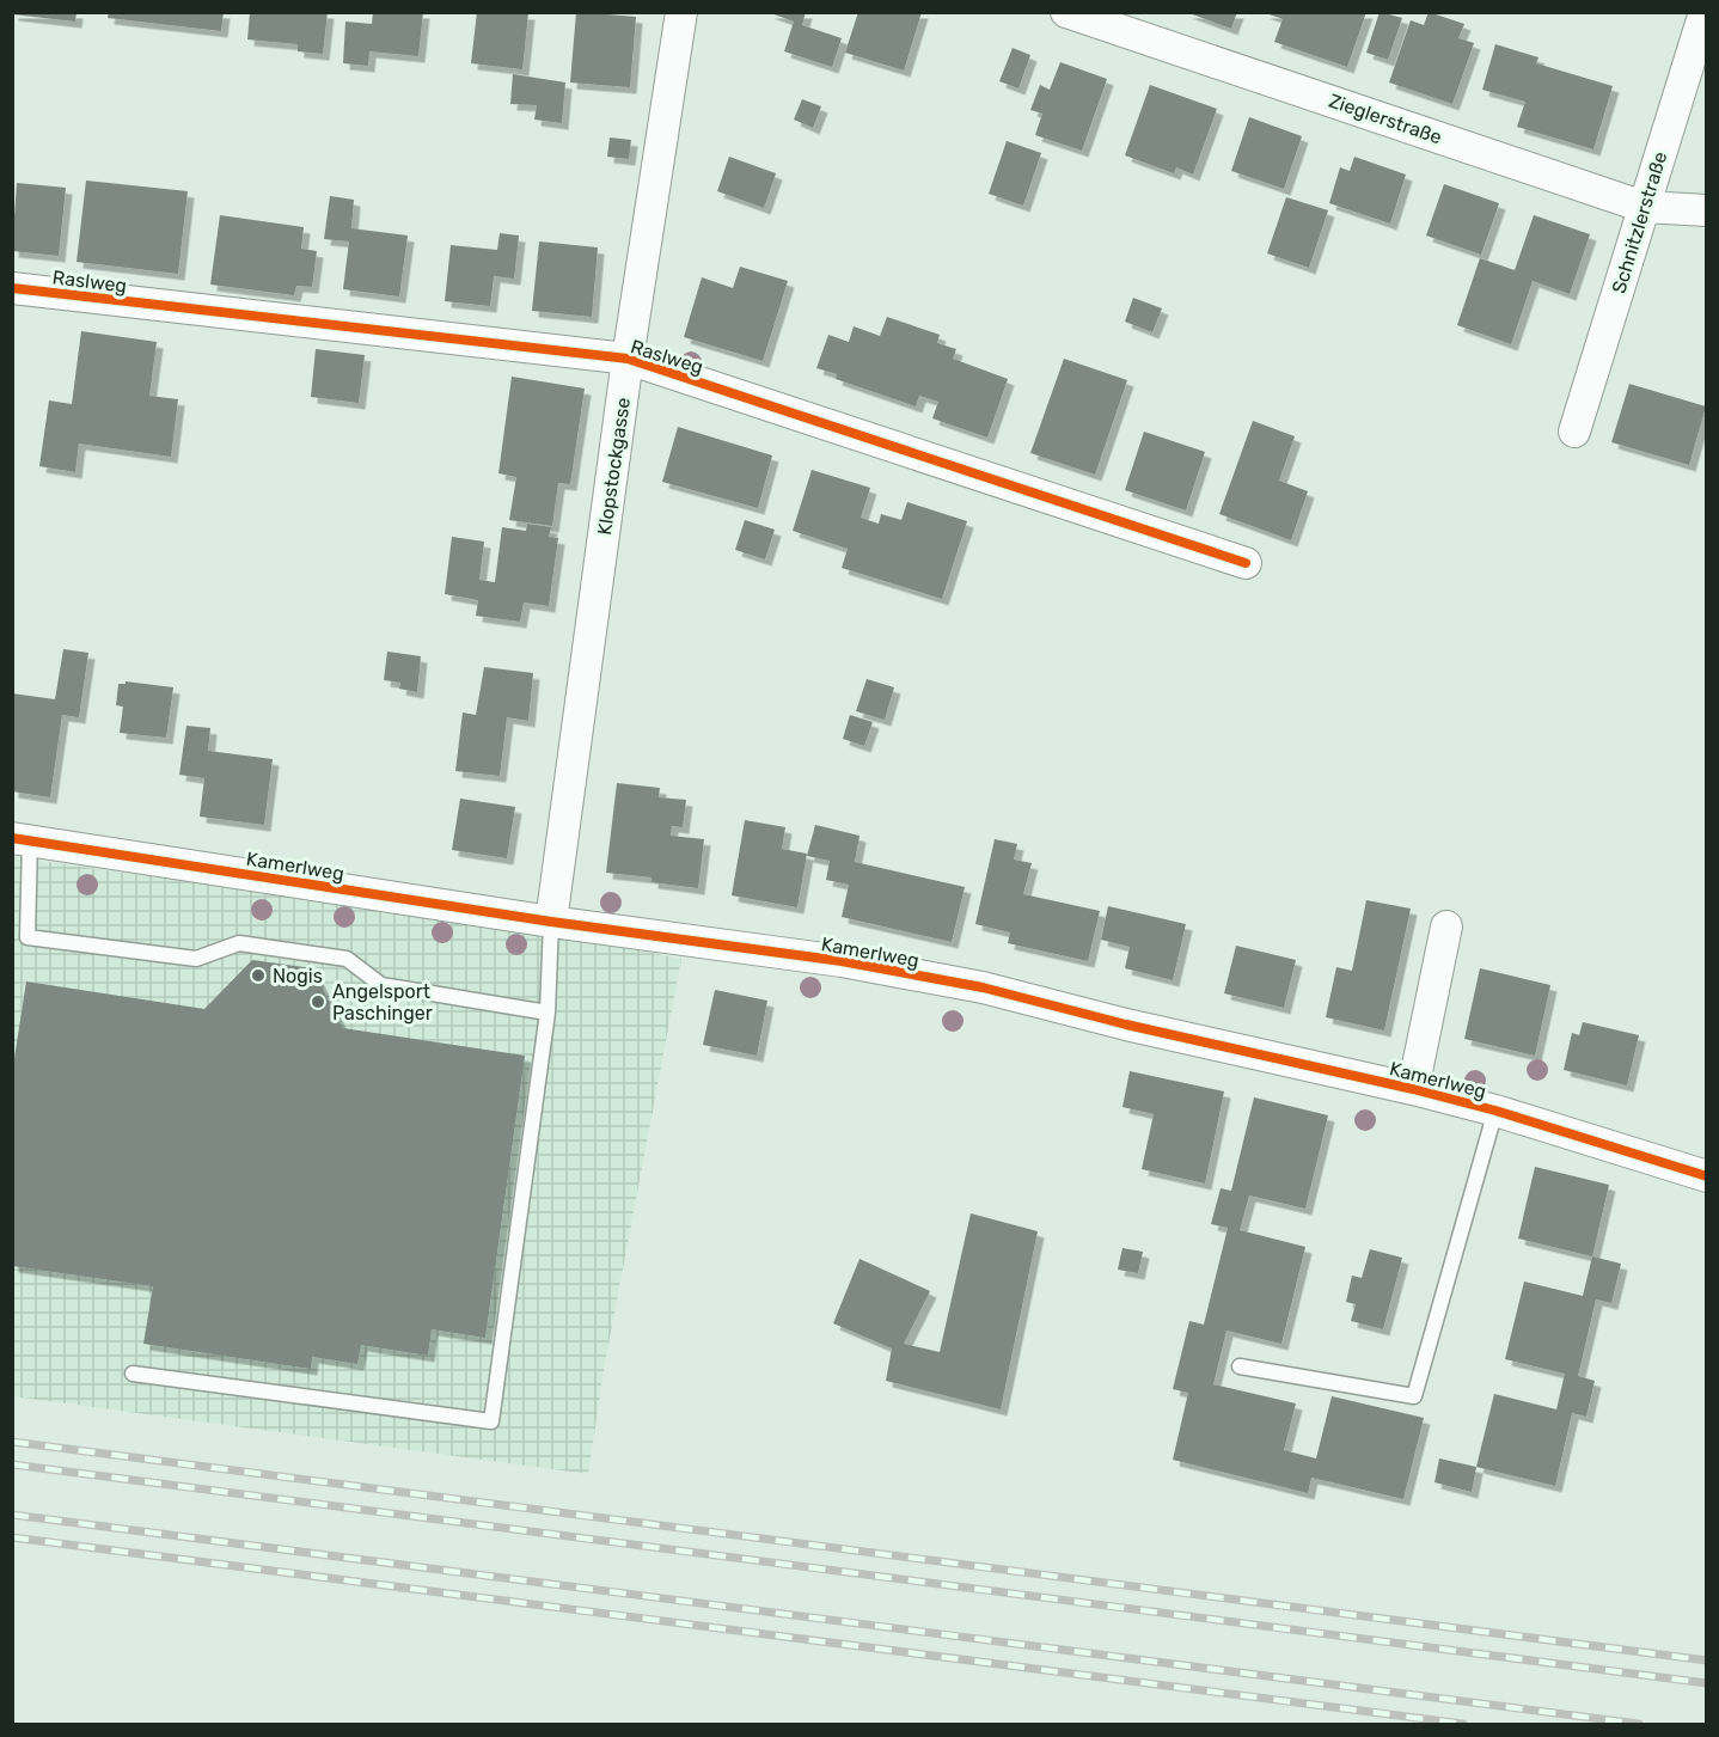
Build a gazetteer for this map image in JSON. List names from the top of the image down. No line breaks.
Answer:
{"streets":{"street":["Zieglerstraße","Schnitzlerstraße","Raslweg","Klopstockgasse","Kamerlweg"]},"crossings":[["Zieglerstraße","Schnitzlerstraße"],["Raslweg","Klopstockgasse"],["Klopstockgasse","Kamerlweg"]],"places":["Nogis","Angelsport Paschinger"]}
